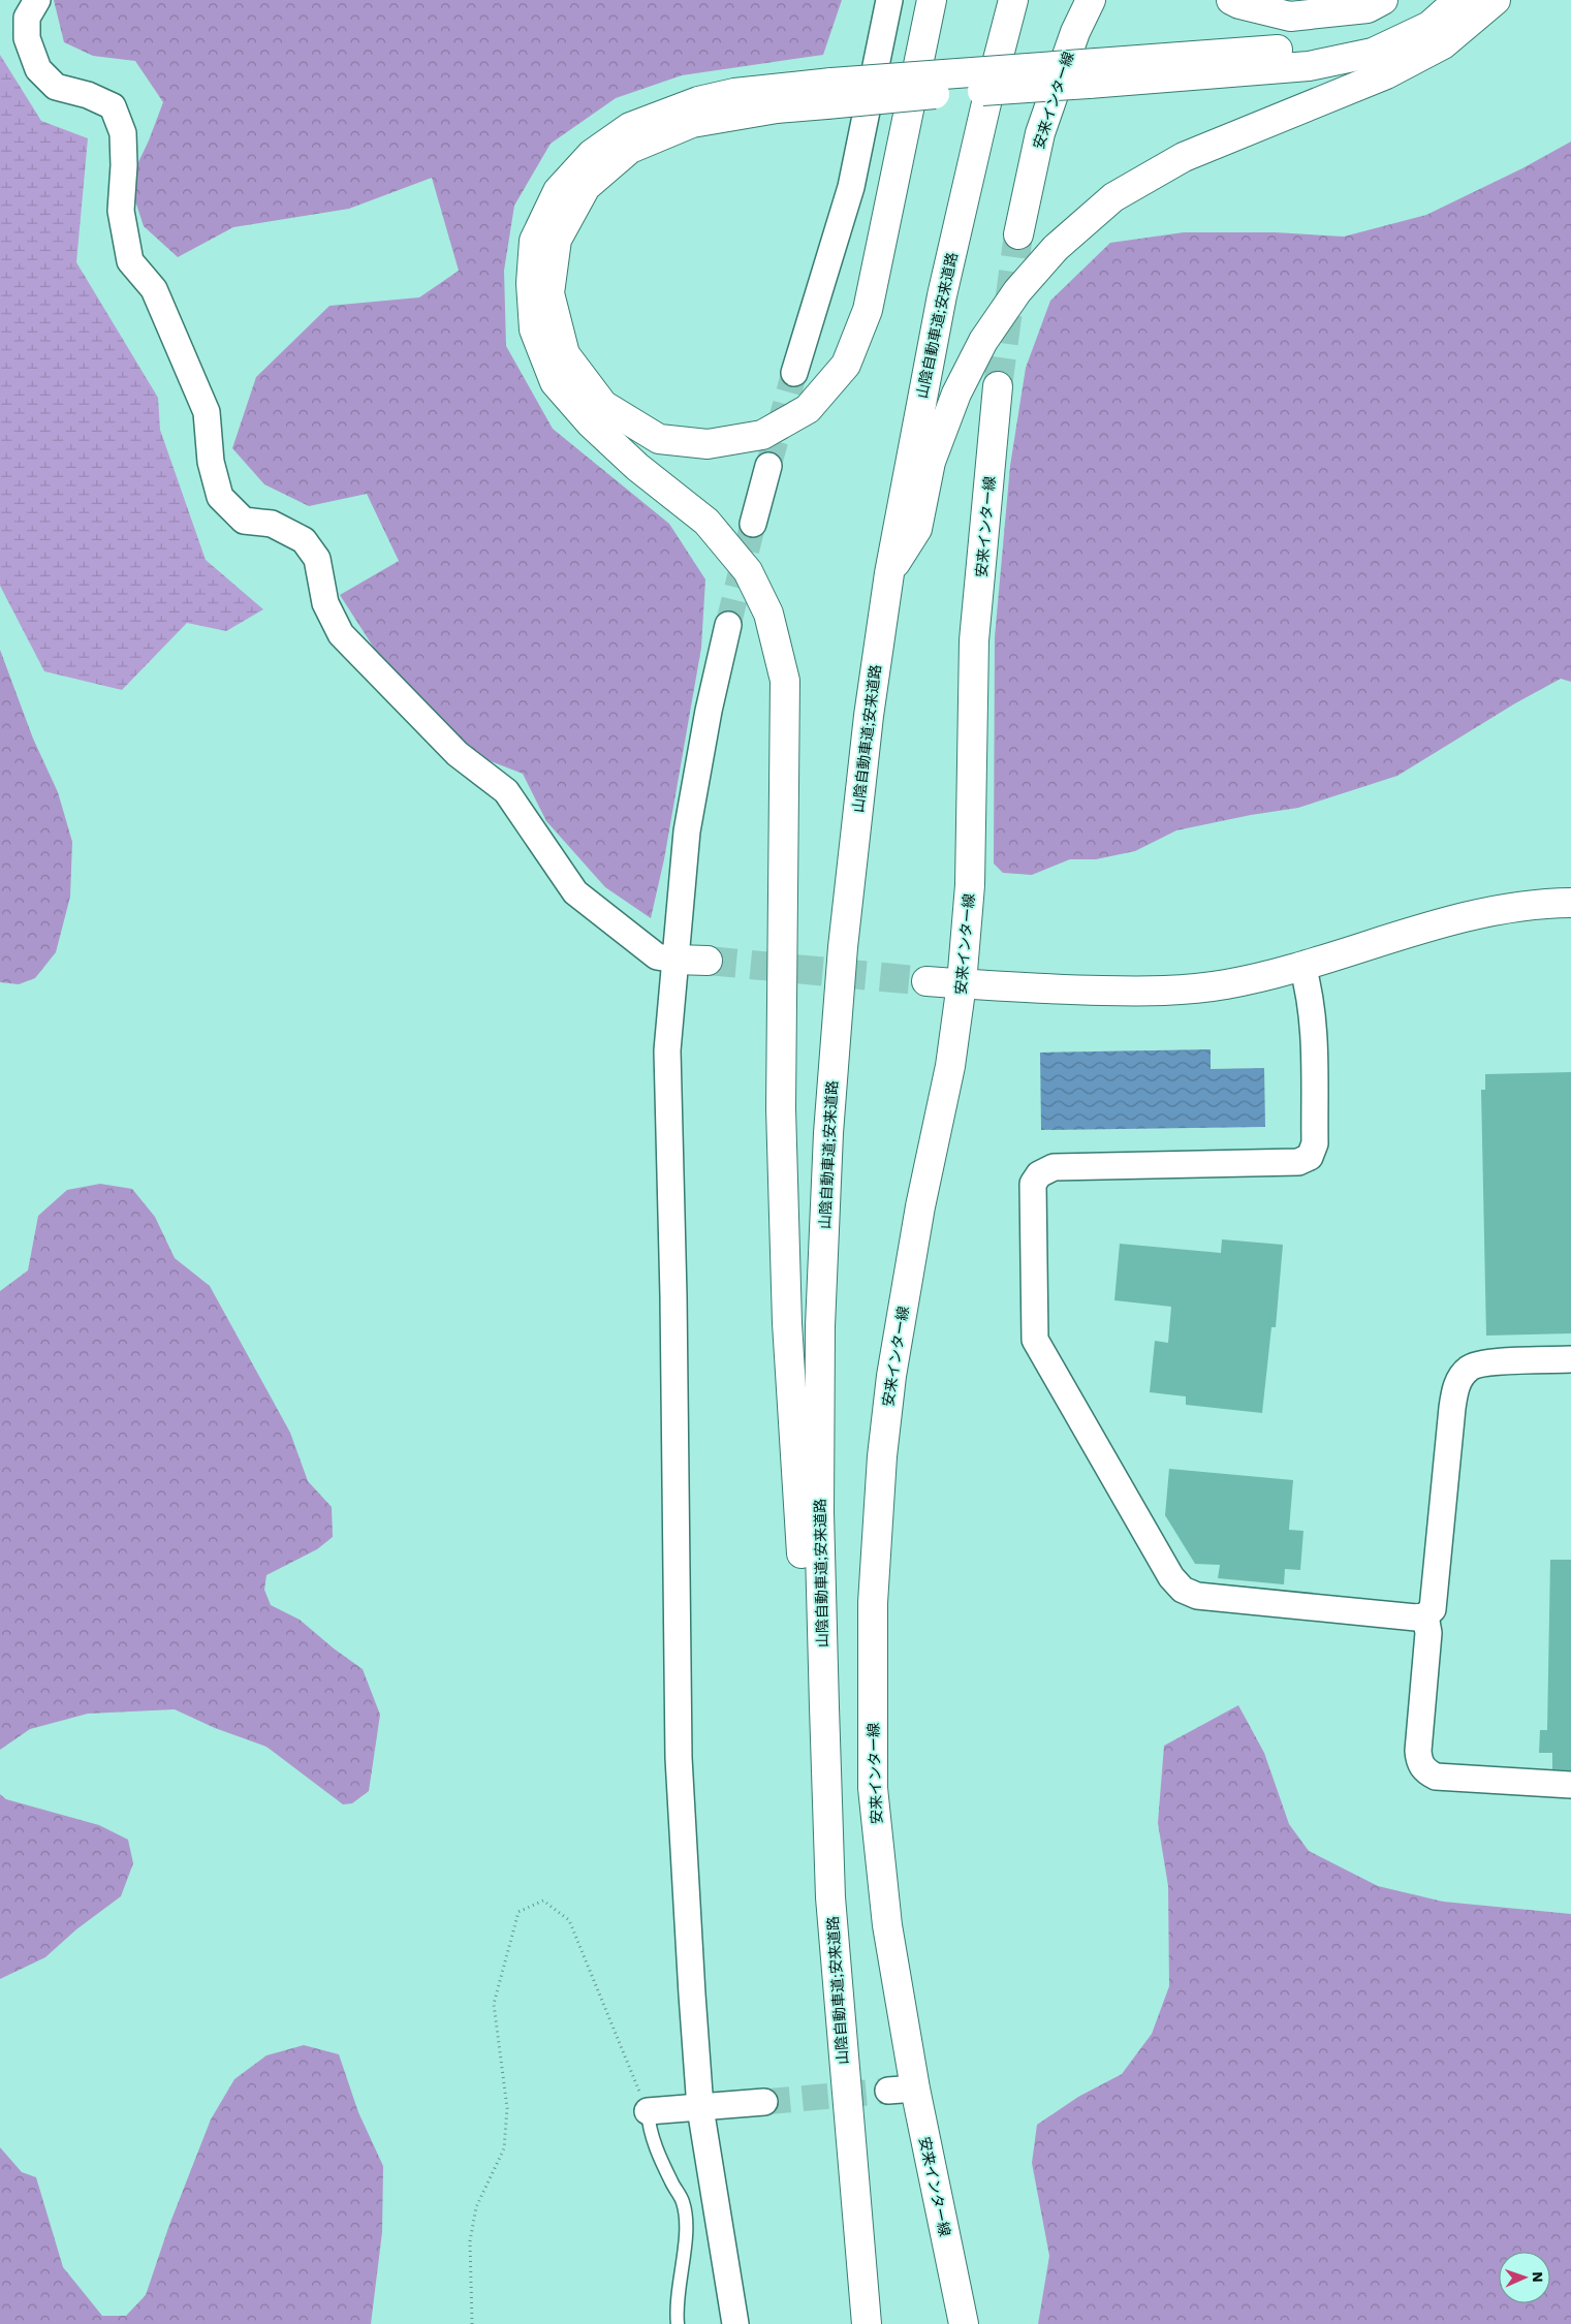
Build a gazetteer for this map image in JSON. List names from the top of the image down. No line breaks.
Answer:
{"streets":{"main road":["安来インター線","山陰自動車道;安来道路"]},"north":"right"}
